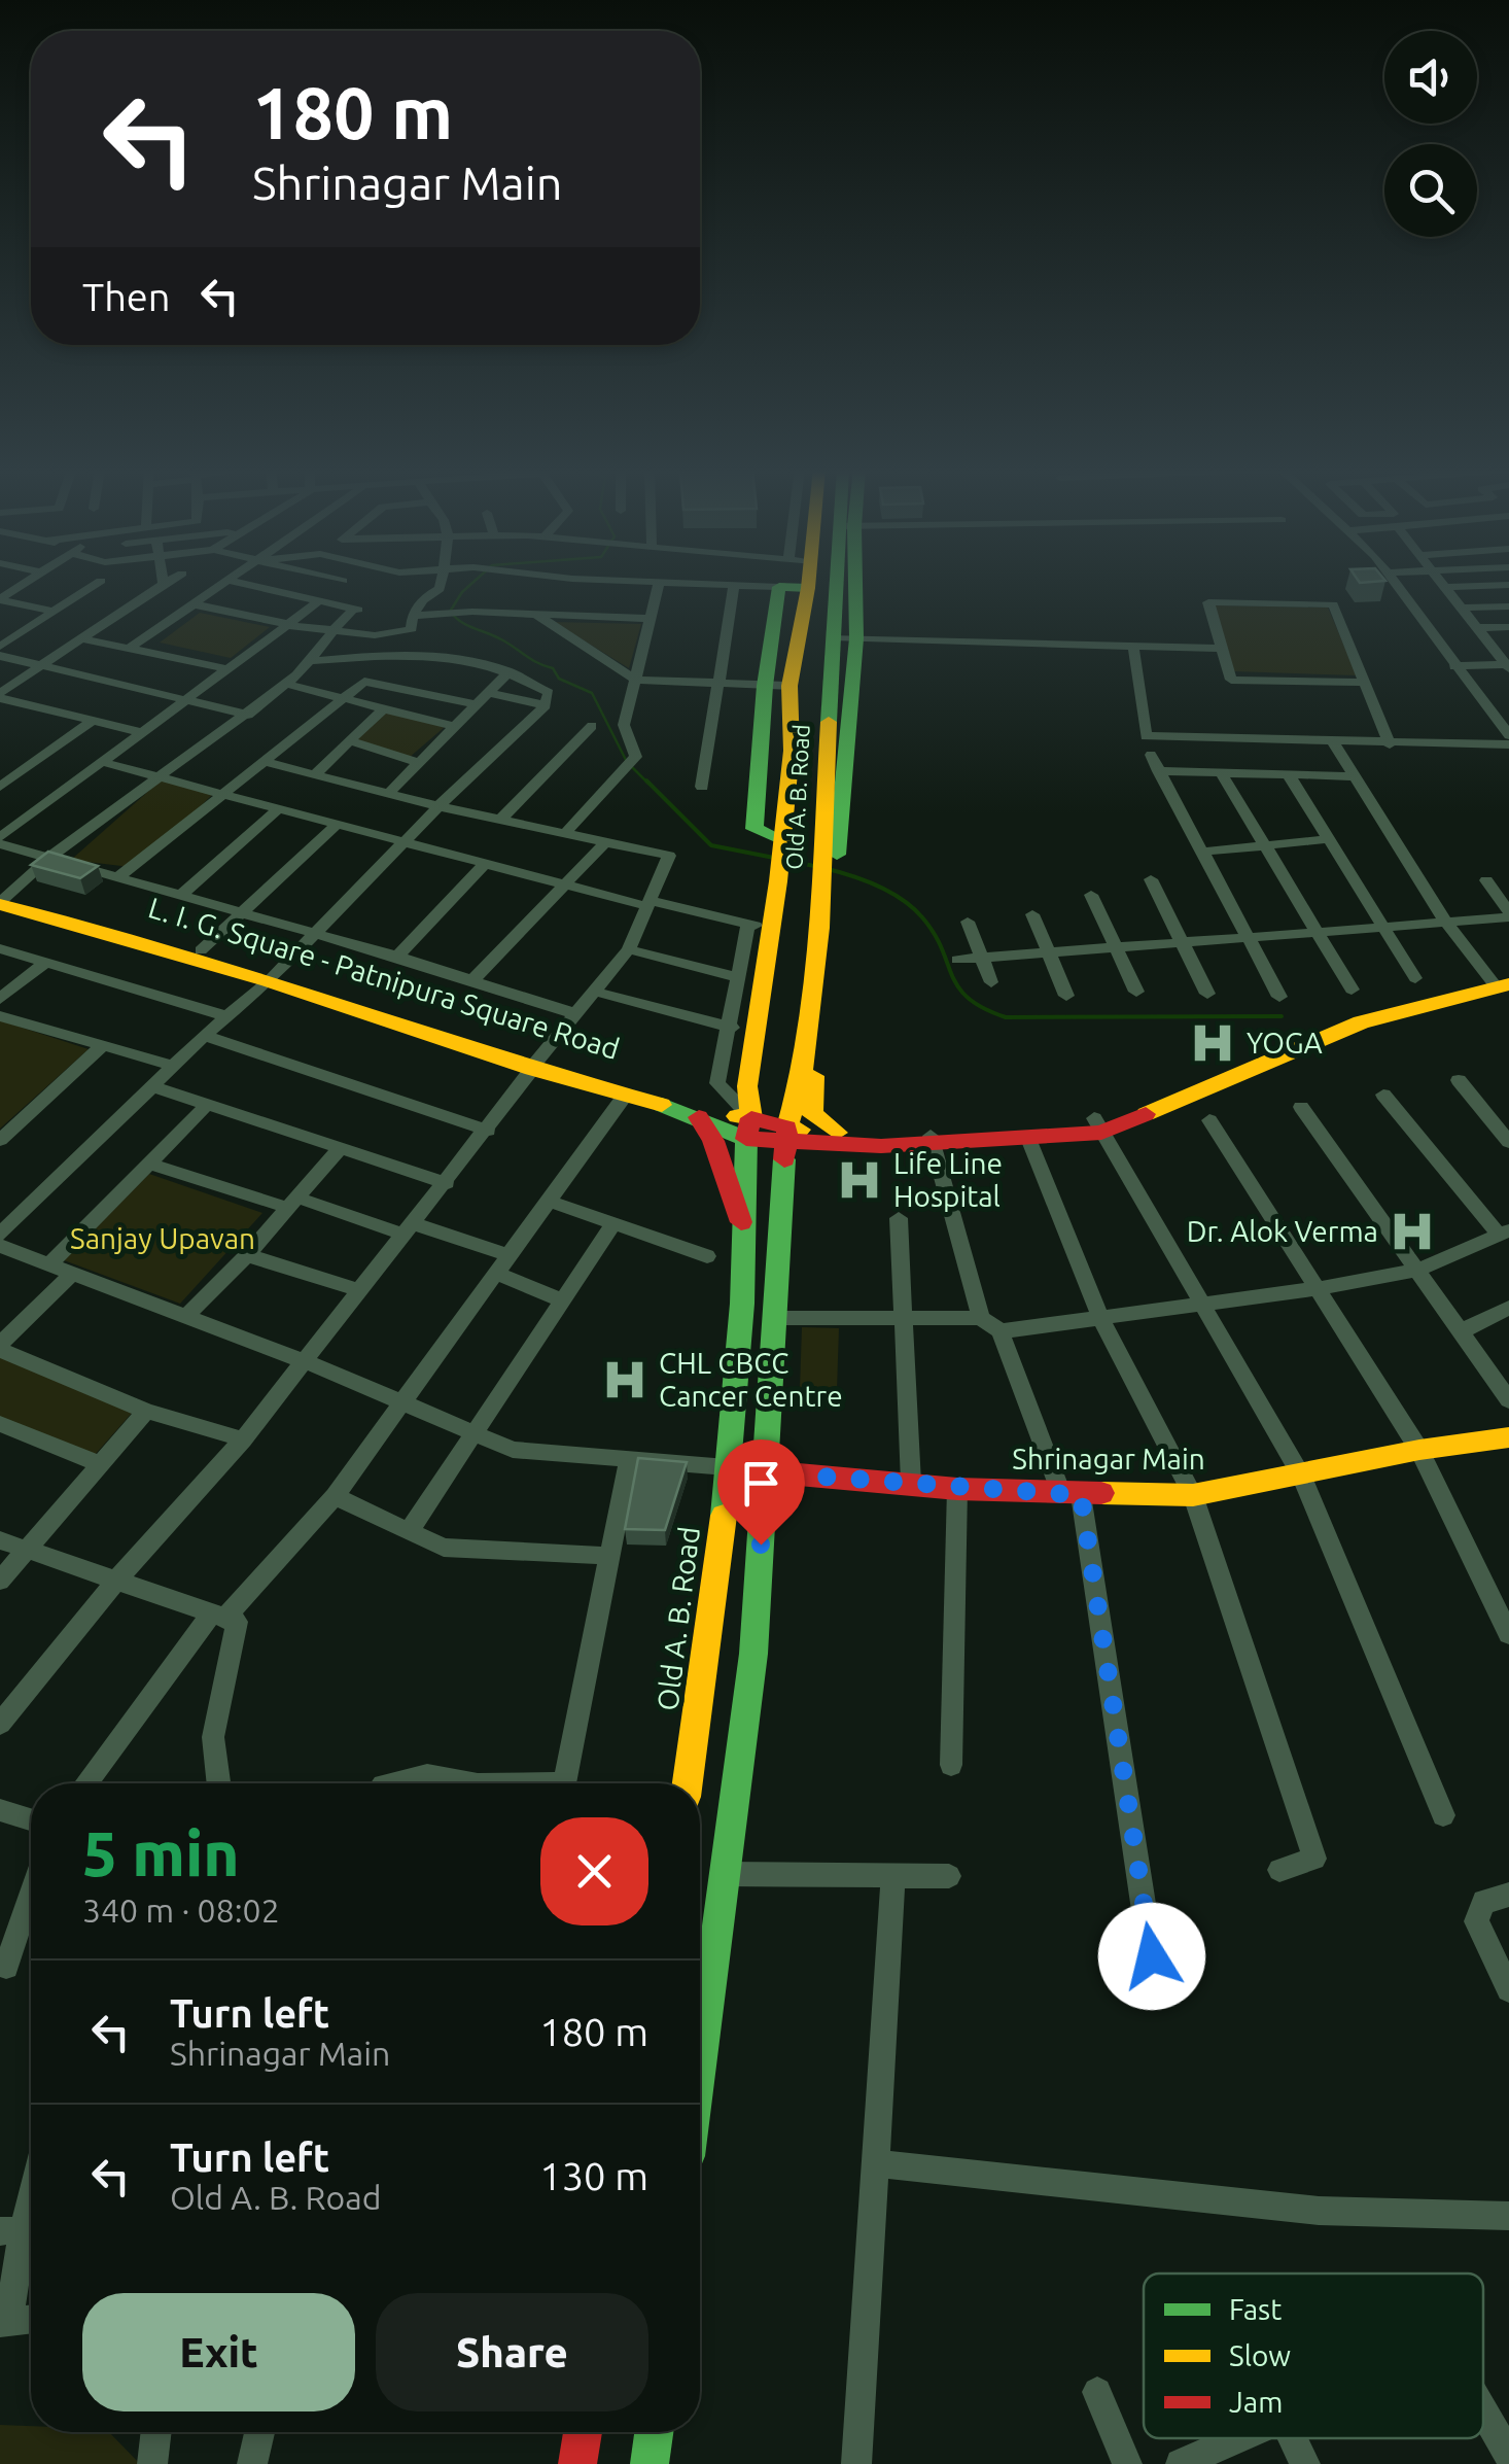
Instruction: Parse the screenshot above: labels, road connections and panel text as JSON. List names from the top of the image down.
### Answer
{
  "streets": {
    "main road": ["Old A. B. Road", "L. I. G. Square - Patnipura Square Road", "Shrinagar Main"]
  },
  "crossings": [
    ["Old A. B. Road", "L. I. G. Square - Patnipura Square Road"],
    ["Old A. B. Road", "Shrinagar Main"]
  ],
  "parks": ["Sanjay Upavan"],
  "places": {
    "hospital": [
      "YOGA",
      "Life Line Hospital",
      "Dr. Alok Verma",
      "CHL CBCC Cancer Centre"
    ]
  },
  "legend": ["Fast", "Slow", "Jam"],
  "page": {
    "turn": ["180 m", "Shrinagar Main"],
    "then": "Then",
    "heading": ["5 min", "340 m · 08:02"],
    "list": [
      {
        "name": "Turn left",
        "note": "Shrinagar Main",
        "value": "180 m"
      },
      {
        "name": "Turn left",
        "note": "Old A. B. Road",
        "value": "130 m"
      }
    ],
    "buttons": ["Exit", "Share"]
  }
}
